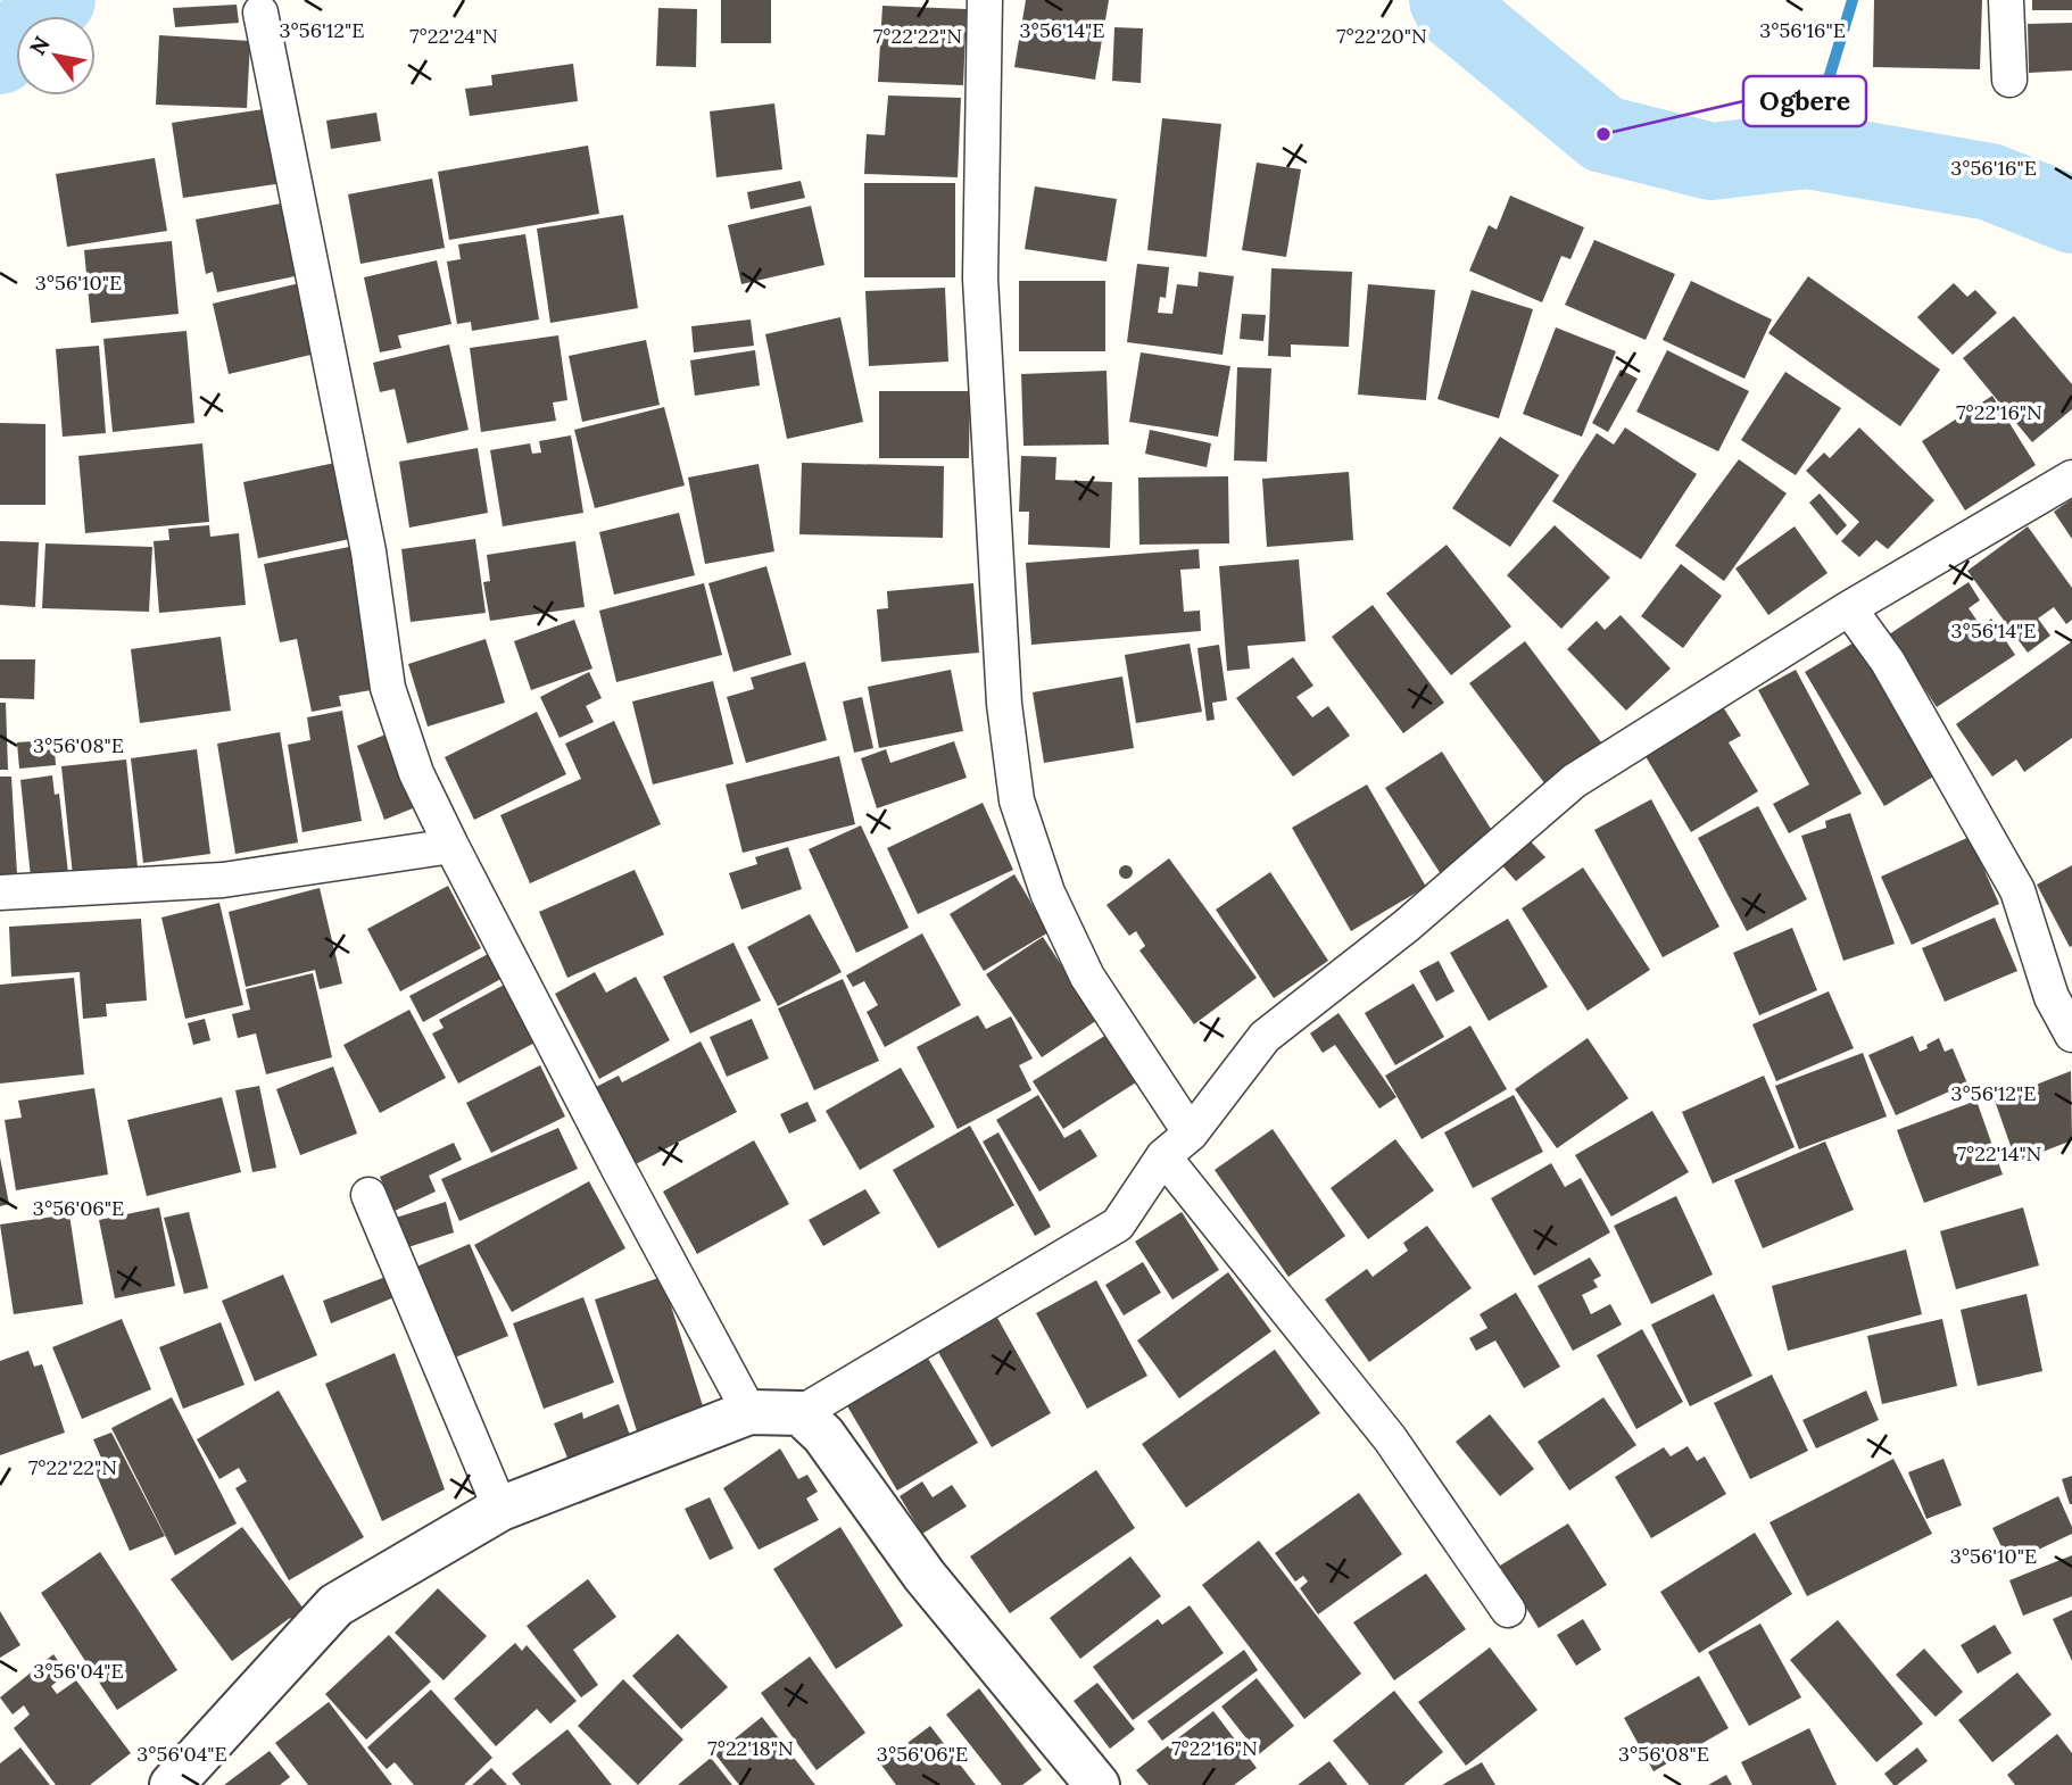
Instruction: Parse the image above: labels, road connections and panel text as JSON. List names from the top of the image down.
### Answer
{
  "places": ["Ogbere"],
  "north": "top left",
  "coordinates": [
    "3°56'16\"E",
    "3°56'12\"E",
    "3°56'14\"E",
    "7°22'24\"N",
    "7°22'22\"N",
    "7°22'20\"N",
    "3°56'10\"E",
    "7°22'16\"N",
    "3°56'08\"E",
    "7°22'14\"N",
    "3°56'06\"E",
    "3°56'04\"E",
    "7°22'18\"N"
  ]
}
